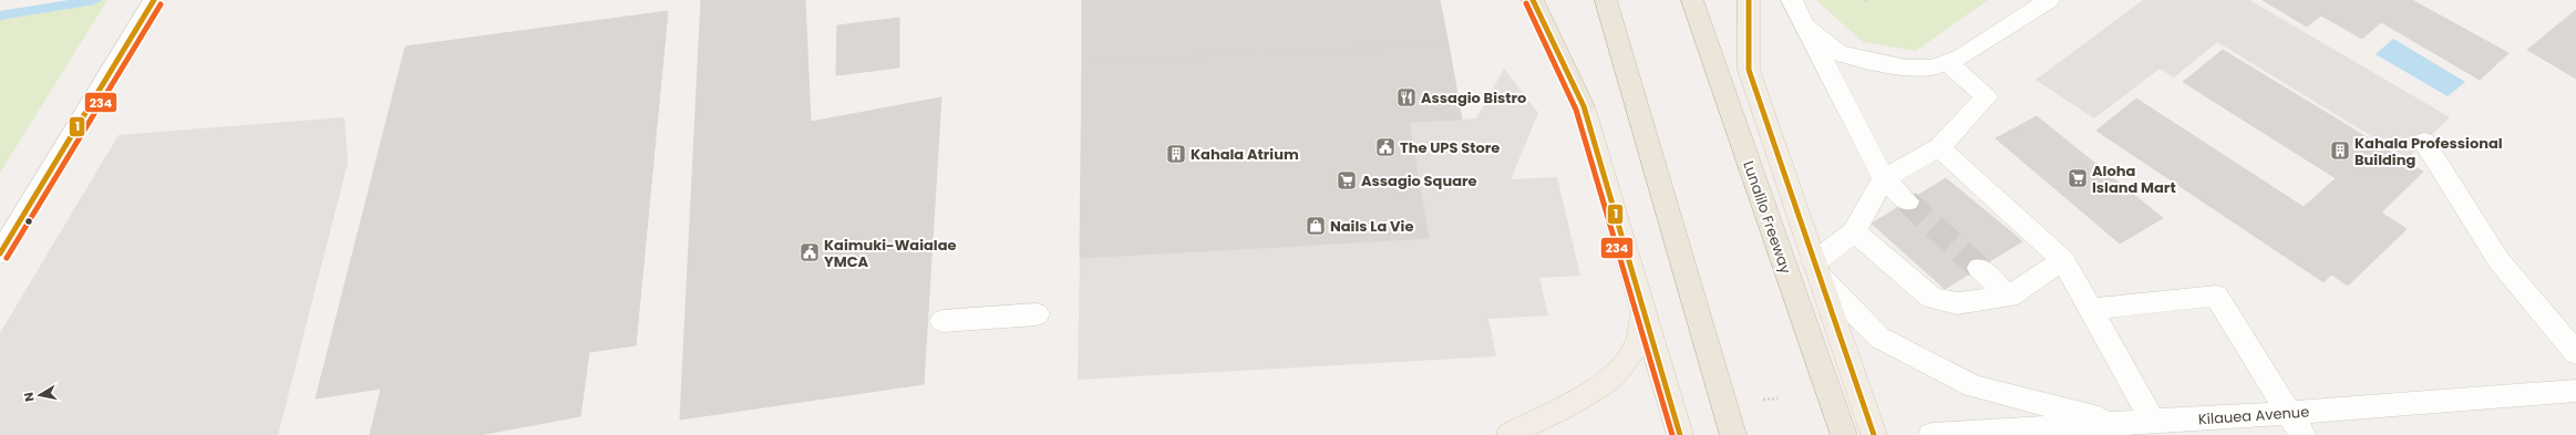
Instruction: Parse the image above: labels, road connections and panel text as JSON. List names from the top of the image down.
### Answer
{
  "streets": {
    "highway": ["Lunalilo Freeway"],
    "street": ["Kilauea Avenue"]
  },
  "places": {
    "restaurant": ["Assagio Bistro"],
    "public building": ["The UPS Store", "Kaimuki-Waialae YMCA"],
    "building": ["Kahala Professional Building", "Kahala Atrium"],
    "supermarket": ["Aloha Island Mart", "Assagio Square"],
    "shop": ["Nails La Vie"]
  },
  "lines": ["transit line 1", "transit line 234"],
  "north": "left"
}
